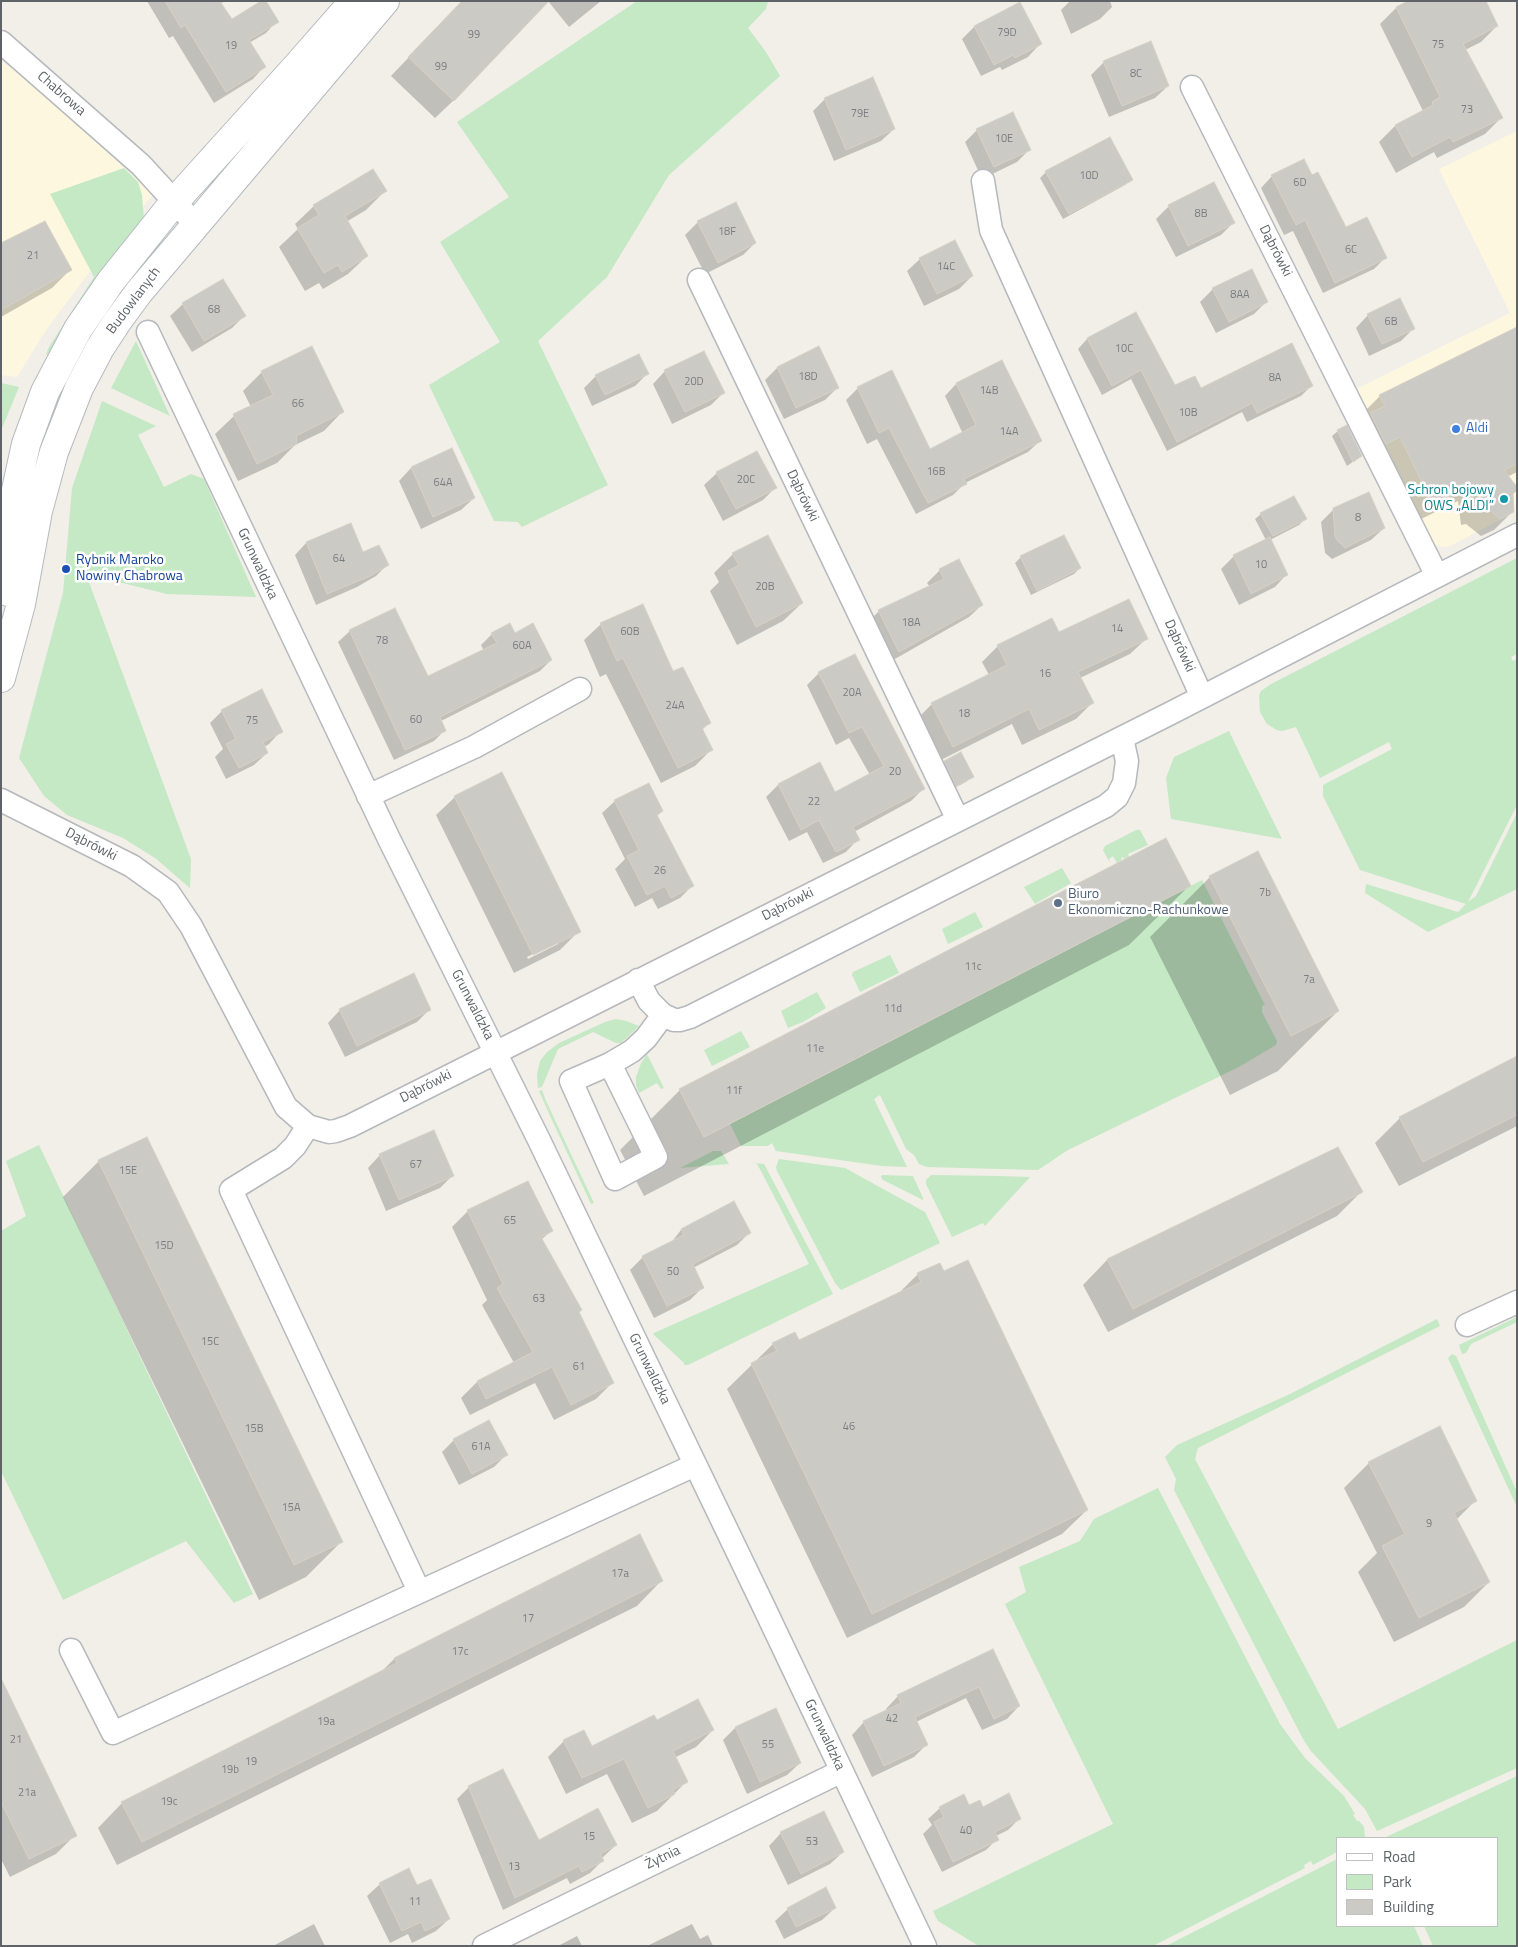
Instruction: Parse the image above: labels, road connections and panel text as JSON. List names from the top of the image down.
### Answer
{
  "streets": {
    "main road": ["Budowlanych"],
    "street": [
      "Chabrowa",
      "Dąbrówki",
      "Grunwaldzka",
      "Żytnia"
    ]
  },
  "crossings": [
    ["Chabrowa", "Budowlanych"],
    ["Dąbrówki", "Grunwaldzka"],
    ["Grunwaldzka", "Żytnia"]
  ],
  "places": [
    "Aldi",
    "Schron bojowy OWS „ALDI”",
    "Rybnik Maroko Nowiny Chabrowa",
    "Biuro Ekonomiczno-Rachunkowe"
  ],
  "house_numbers": [
    "79D",
    "99",
    "75",
    "19",
    "99",
    "8C",
    "73",
    "79E",
    "10E",
    "10D",
    "6D",
    "8B",
    "18F",
    "6C",
    "21",
    "14C",
    "8AA",
    "68",
    "6B",
    "10C",
    "18D",
    "8A",
    "20D",
    "14B",
    "66",
    "10B",
    "14A",
    "16B",
    "20C",
    "64A",
    "8",
    "64",
    "10",
    "20B",
    "18A",
    "14",
    "60B",
    "78",
    "60A",
    "16",
    "20A",
    "24A",
    "18",
    "60",
    "75",
    "20",
    "22",
    "26",
    "7b",
    "11c",
    "7a",
    "11d",
    "11e",
    "11f",
    "67",
    "15E",
    "65",
    "15D",
    "50",
    "63",
    "15C",
    "61",
    "46",
    "15B",
    "61A",
    "15A",
    "9",
    "17a",
    "17",
    "17c",
    "42",
    "19a",
    "21",
    "55",
    "19",
    "19b",
    "21a",
    "19c",
    "40",
    "15",
    "53",
    "13",
    "11"
  ],
  "legend": ["Road", "Park", "Building"]
}
